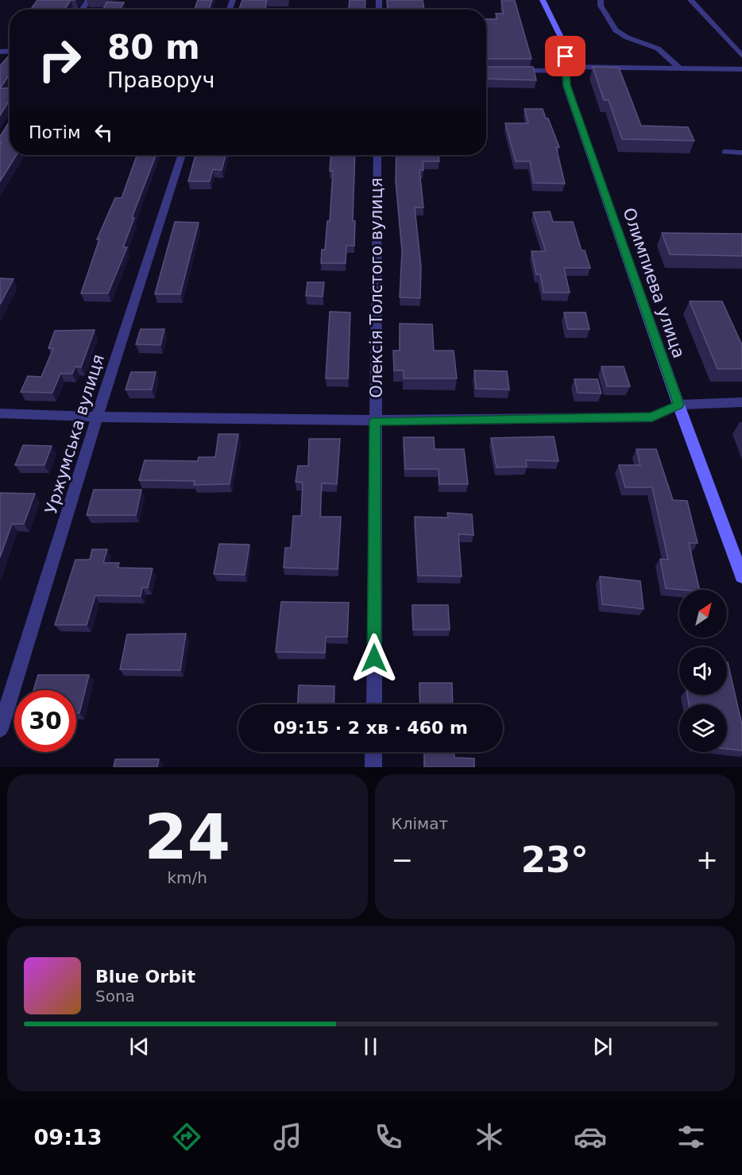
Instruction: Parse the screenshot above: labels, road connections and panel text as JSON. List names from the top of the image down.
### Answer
{
  "streets": {
    "main road": ["Олимпиева улица"],
    "street": ["Олексія Толстого вулиця", "Уржумська вулиця"]
  },
  "north": "top right",
  "page": {
    "turn": ["80 m", "Праворуч"],
    "then": "Потім",
    "limit": "30",
    "trip": "09:15 · 2 хв · 460 m",
    "tile": [
      ["24", "km/h"],
      "Клімат"
    ],
    "heat": ["−", "23°", "+"],
    "song": ["Blue Orbit", "Sona"],
    "tabs": "09:13"
  }
}
